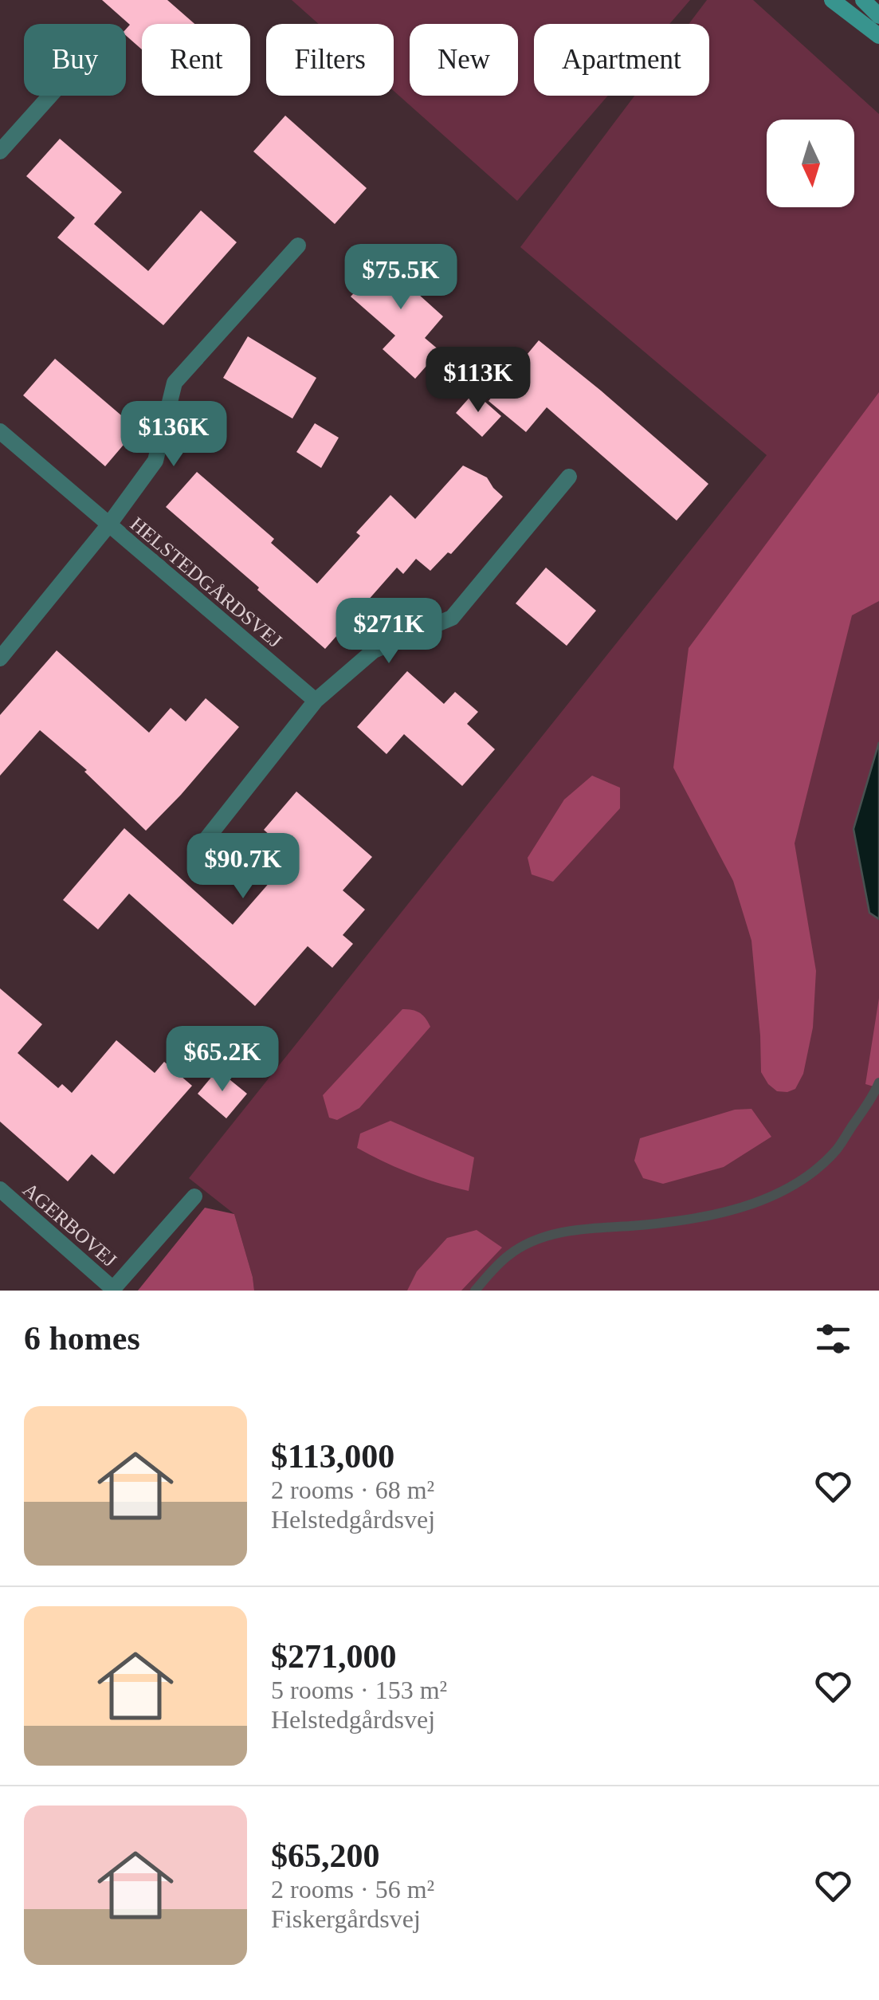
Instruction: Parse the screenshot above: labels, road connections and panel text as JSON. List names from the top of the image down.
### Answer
{
  "streets": {
    "street": ["HELSTEDGÅRDSVEJ", "AGERBOVEJ"]
  },
  "north": "bottom",
  "page": {
    "chip": [
      "Buy",
      "Rent",
      "Filters",
      "New",
      "Apartment"
    ],
    "price": [
      "$75.5K",
      "$113K",
      "$136K",
      "$271K",
      "$90.7K",
      "$65.2K"
    ],
    "heading": "6 homes",
    "list": [
      {
        "name": "$113,000",
        "note": "2 rooms · 68 m² · Helstedgårdsvej"
      },
      {
        "name": "$271,000",
        "note": "5 rooms · 153 m² · Helstedgårdsvej"
      },
      {
        "name": "$65,200",
        "note": "2 rooms · 56 m² · Fiskergårdsvej"
      }
    ]
  }
}
